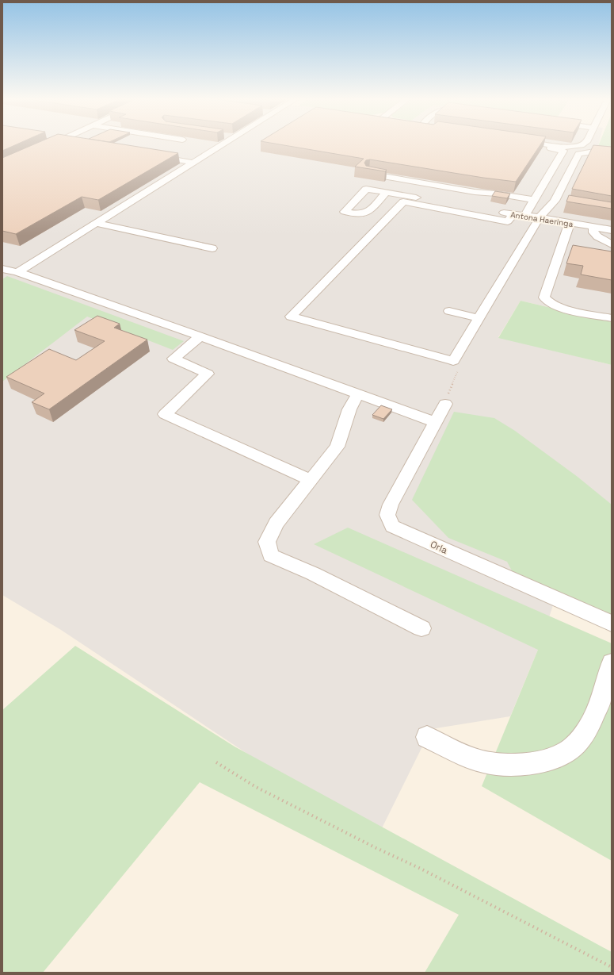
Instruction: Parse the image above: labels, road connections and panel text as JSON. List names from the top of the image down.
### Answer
{
  "streets": {
    "street": ["Antona Haeringa", "Orla"]
  }
}
